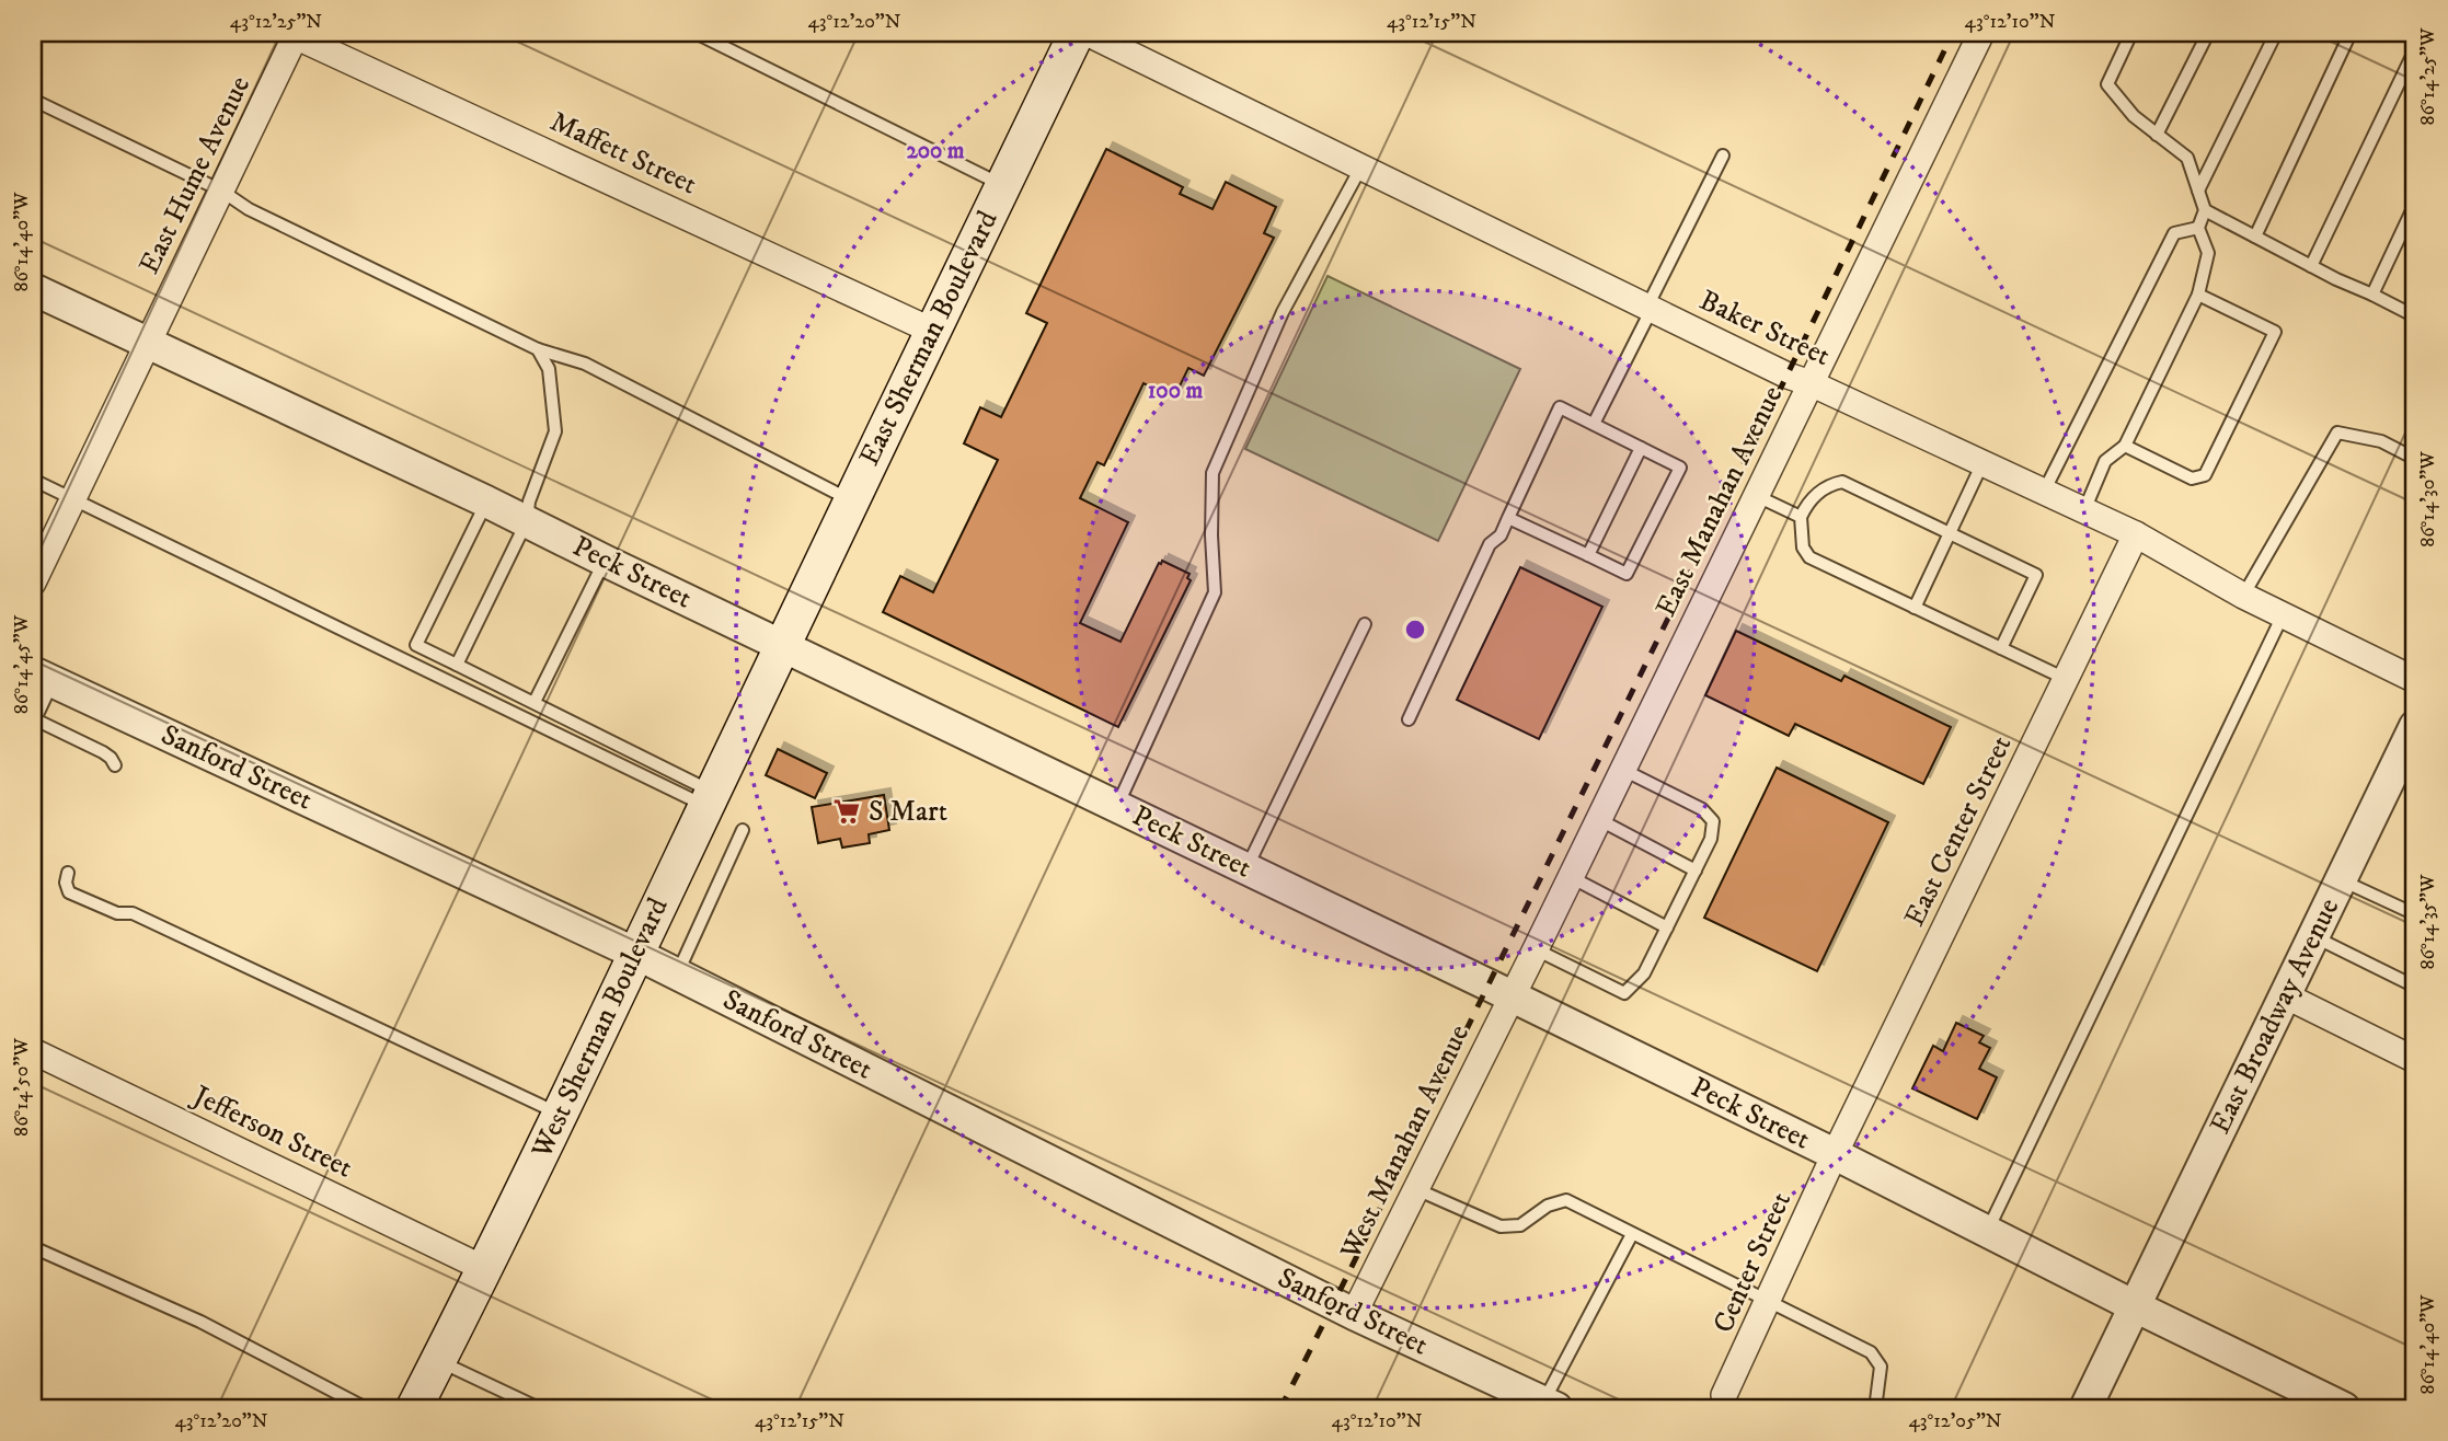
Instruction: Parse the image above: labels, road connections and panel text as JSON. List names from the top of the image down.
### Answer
{
  "streets": {
    "main road": ["East Sherman Boulevard", "West Sherman Boulevard"],
    "street": [
      "Maffett Street",
      "East Hume Avenue",
      "Baker Street",
      "East Manahan Avenue",
      "Peck Street",
      "Sanford Street",
      "East Center Street",
      "East Broadway Avenue",
      "Jefferson Street",
      "West Manahan Avenue",
      "Center Street"
    ]
  },
  "crossings": [
    ["Maffett Street", "East Hume Avenue"],
    ["Maffett Street", "East Sherman Boulevard"],
    ["East Hume Avenue", "Peck Street"],
    ["Baker Street", "East Manahan Avenue"],
    ["Baker Street", "East Center Street"],
    ["East Sherman Boulevard", "Peck Street"],
    ["East Sherman Boulevard", "West Sherman Boulevard"],
    ["East Manahan Avenue", "Peck Street"],
    ["East Manahan Avenue", "West Manahan Avenue"],
    ["Peck Street", "East Center Street"],
    ["Peck Street", "East Broadway Avenue"],
    ["Peck Street", "West Sherman Boulevard"],
    ["Peck Street", "West Manahan Avenue"],
    ["Peck Street", "Center Street"],
    ["Sanford Street", "West Sherman Boulevard"],
    ["Sanford Street", "West Manahan Avenue"],
    ["East Center Street", "Center Street"],
    ["West Sherman Boulevard", "Jefferson Street"]
  ],
  "places": {
    "supermarket": ["S Mart"]
  },
  "coordinates": [
    "43°12'25\"N",
    "43°12'20\"N",
    "43°12'15\"N",
    "43°12'10\"N",
    "86°14'25\"W",
    "86°14'40\"W",
    "86°14'30\"W",
    "86°14'45\"W",
    "86°14'35\"W",
    "86°14'50\"W",
    "43°12'05\"N"
  ],
  "rings": ["200 m", "100 m"]
}
